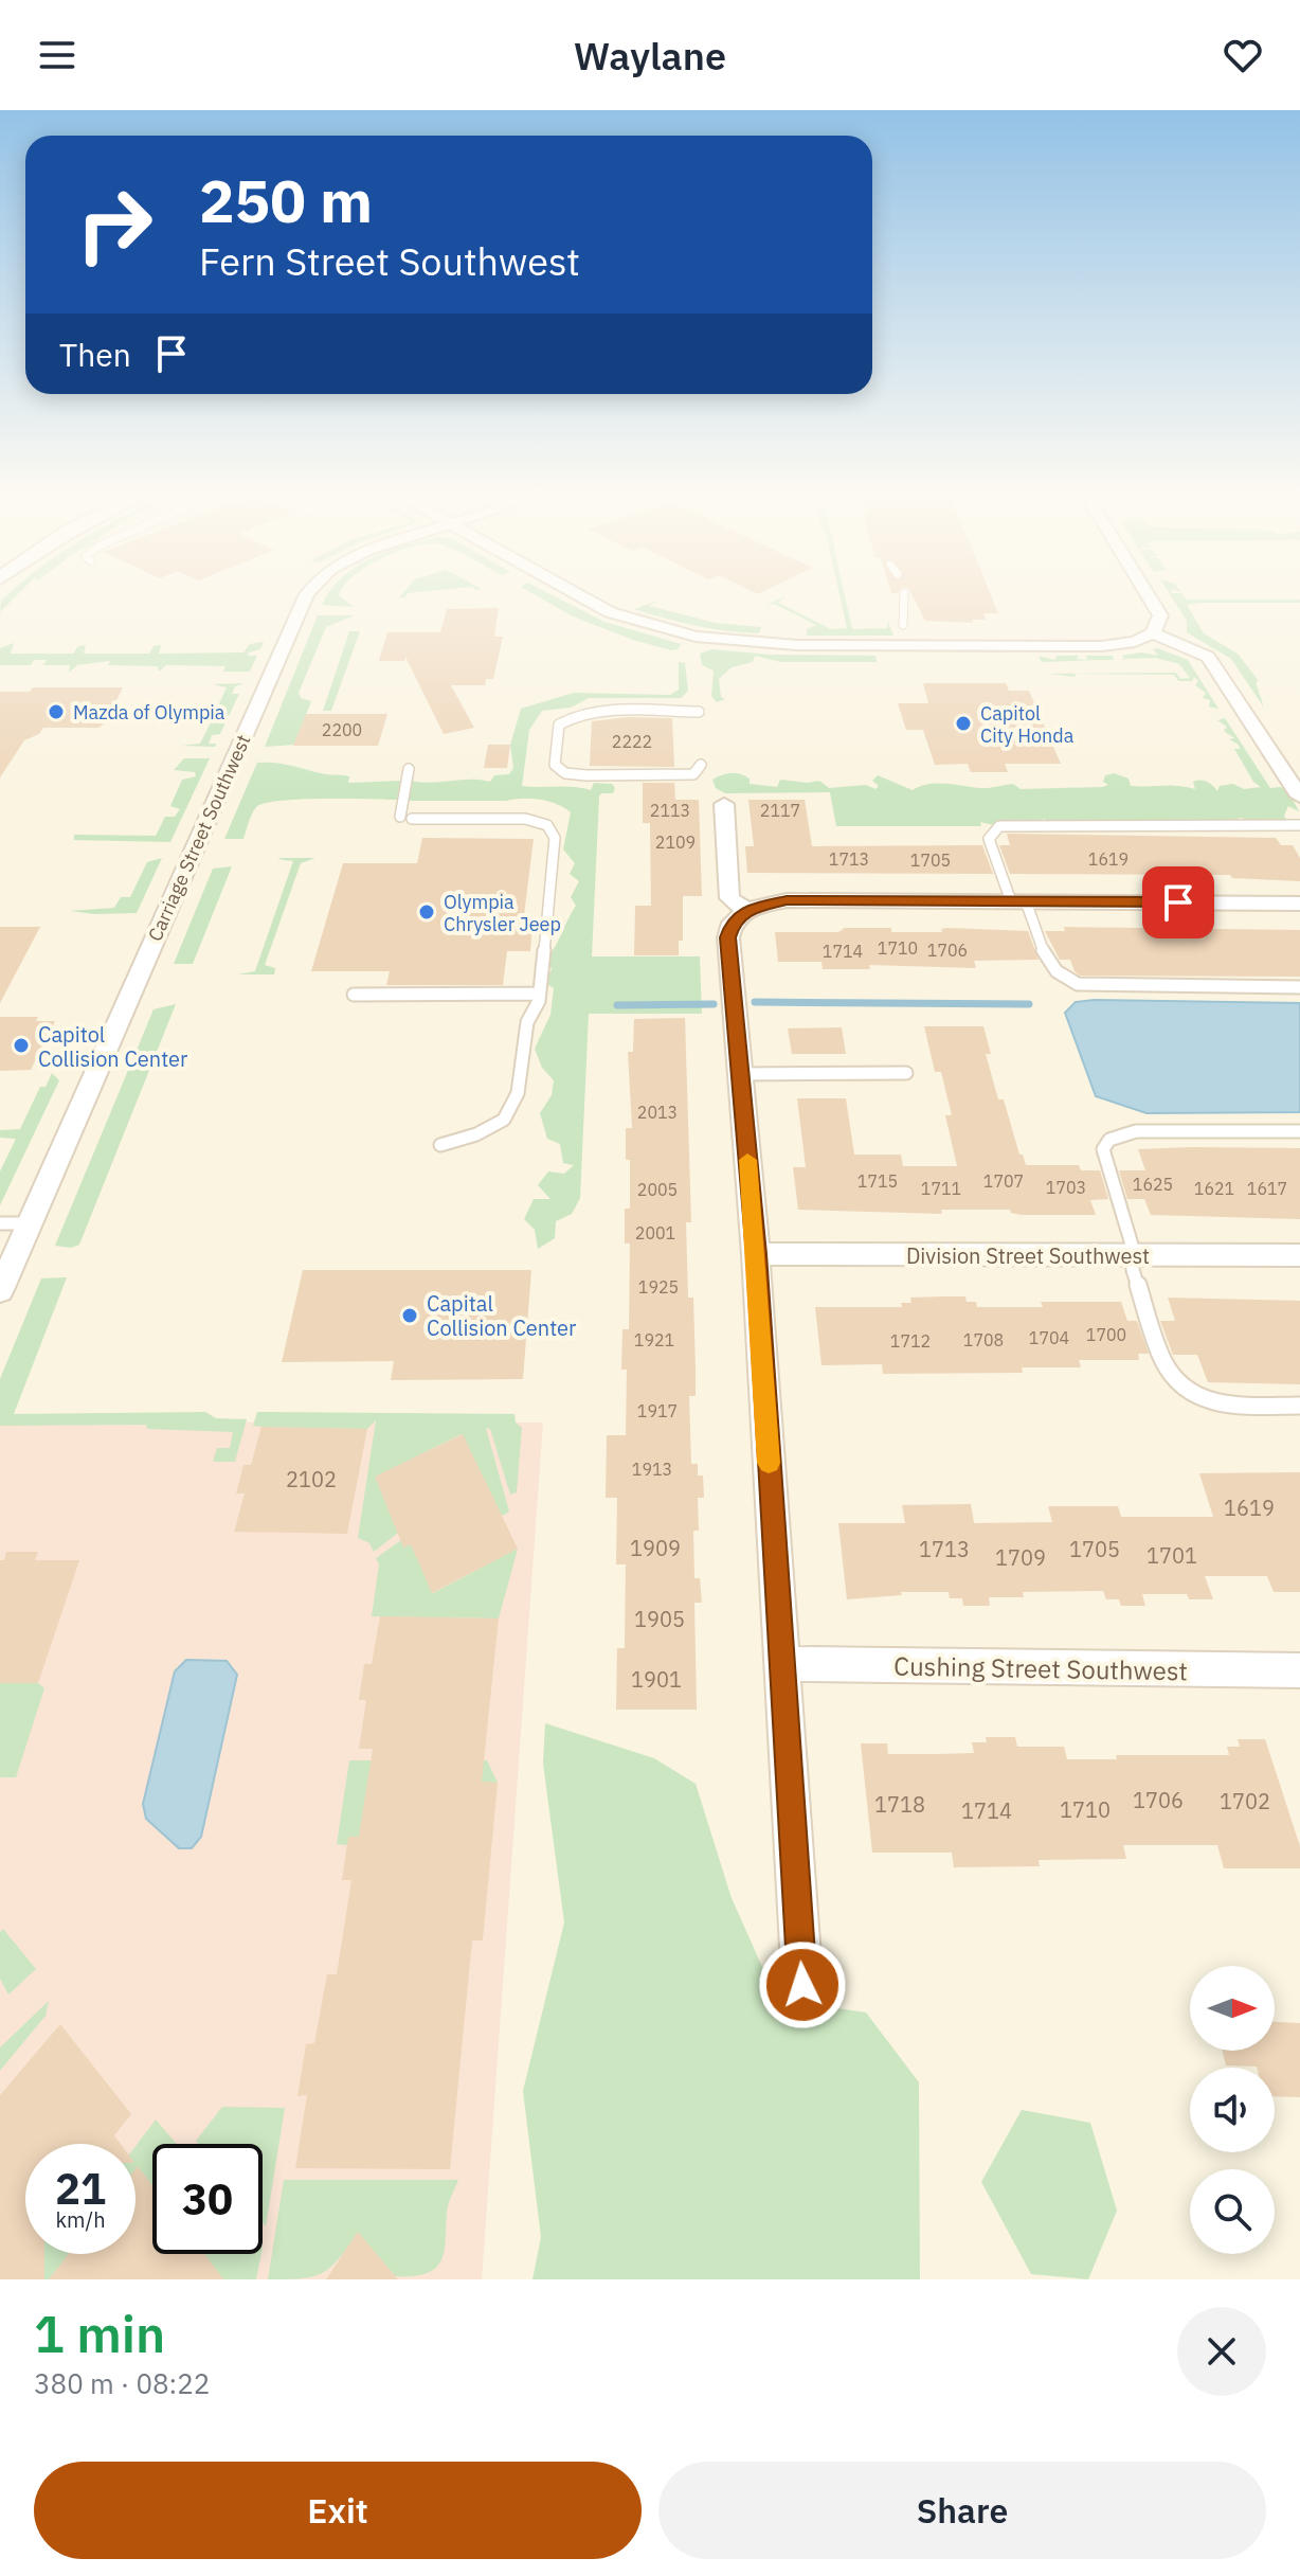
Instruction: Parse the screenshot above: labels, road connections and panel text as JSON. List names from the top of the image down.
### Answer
{
  "streets": {
    "street": ["Carriage Street Southwest", "Division Street Southwest", "Cushing Street Southwest"]
  },
  "places": [
    "Mazda of Olympia",
    "Capitol City Honda",
    "Olympia Chrysler Jeep",
    "Capitol Collision Center",
    "Capital Collision Center"
  ],
  "house_numbers": [
    "2200",
    "2222",
    "2113",
    "2117",
    "2109",
    "1713",
    "1619",
    "1705",
    "1710",
    "1706",
    "1714",
    "2013",
    "1715",
    "1707",
    "1625",
    "1703",
    "1711",
    "1621",
    "1617",
    "2005",
    "2001",
    "1925",
    "1700",
    "1704",
    "1921",
    "1708",
    "1712",
    "1917",
    "1913",
    "2102",
    "1619",
    "1909",
    "1713",
    "1705",
    "1701",
    "1709",
    "1905",
    "1901",
    "1706",
    "1702",
    "1718",
    "1710",
    "1714"
  ],
  "north": "right",
  "page": {
    "header": "Waylane",
    "turn": ["250 m", "Fern Street Southwest"],
    "then": "Then",
    "speed": "21 km/h",
    "limit": "30",
    "heading": ["1 min", "380 m · 08:22"],
    "buttons": ["Exit", "Share"]
  }
}
